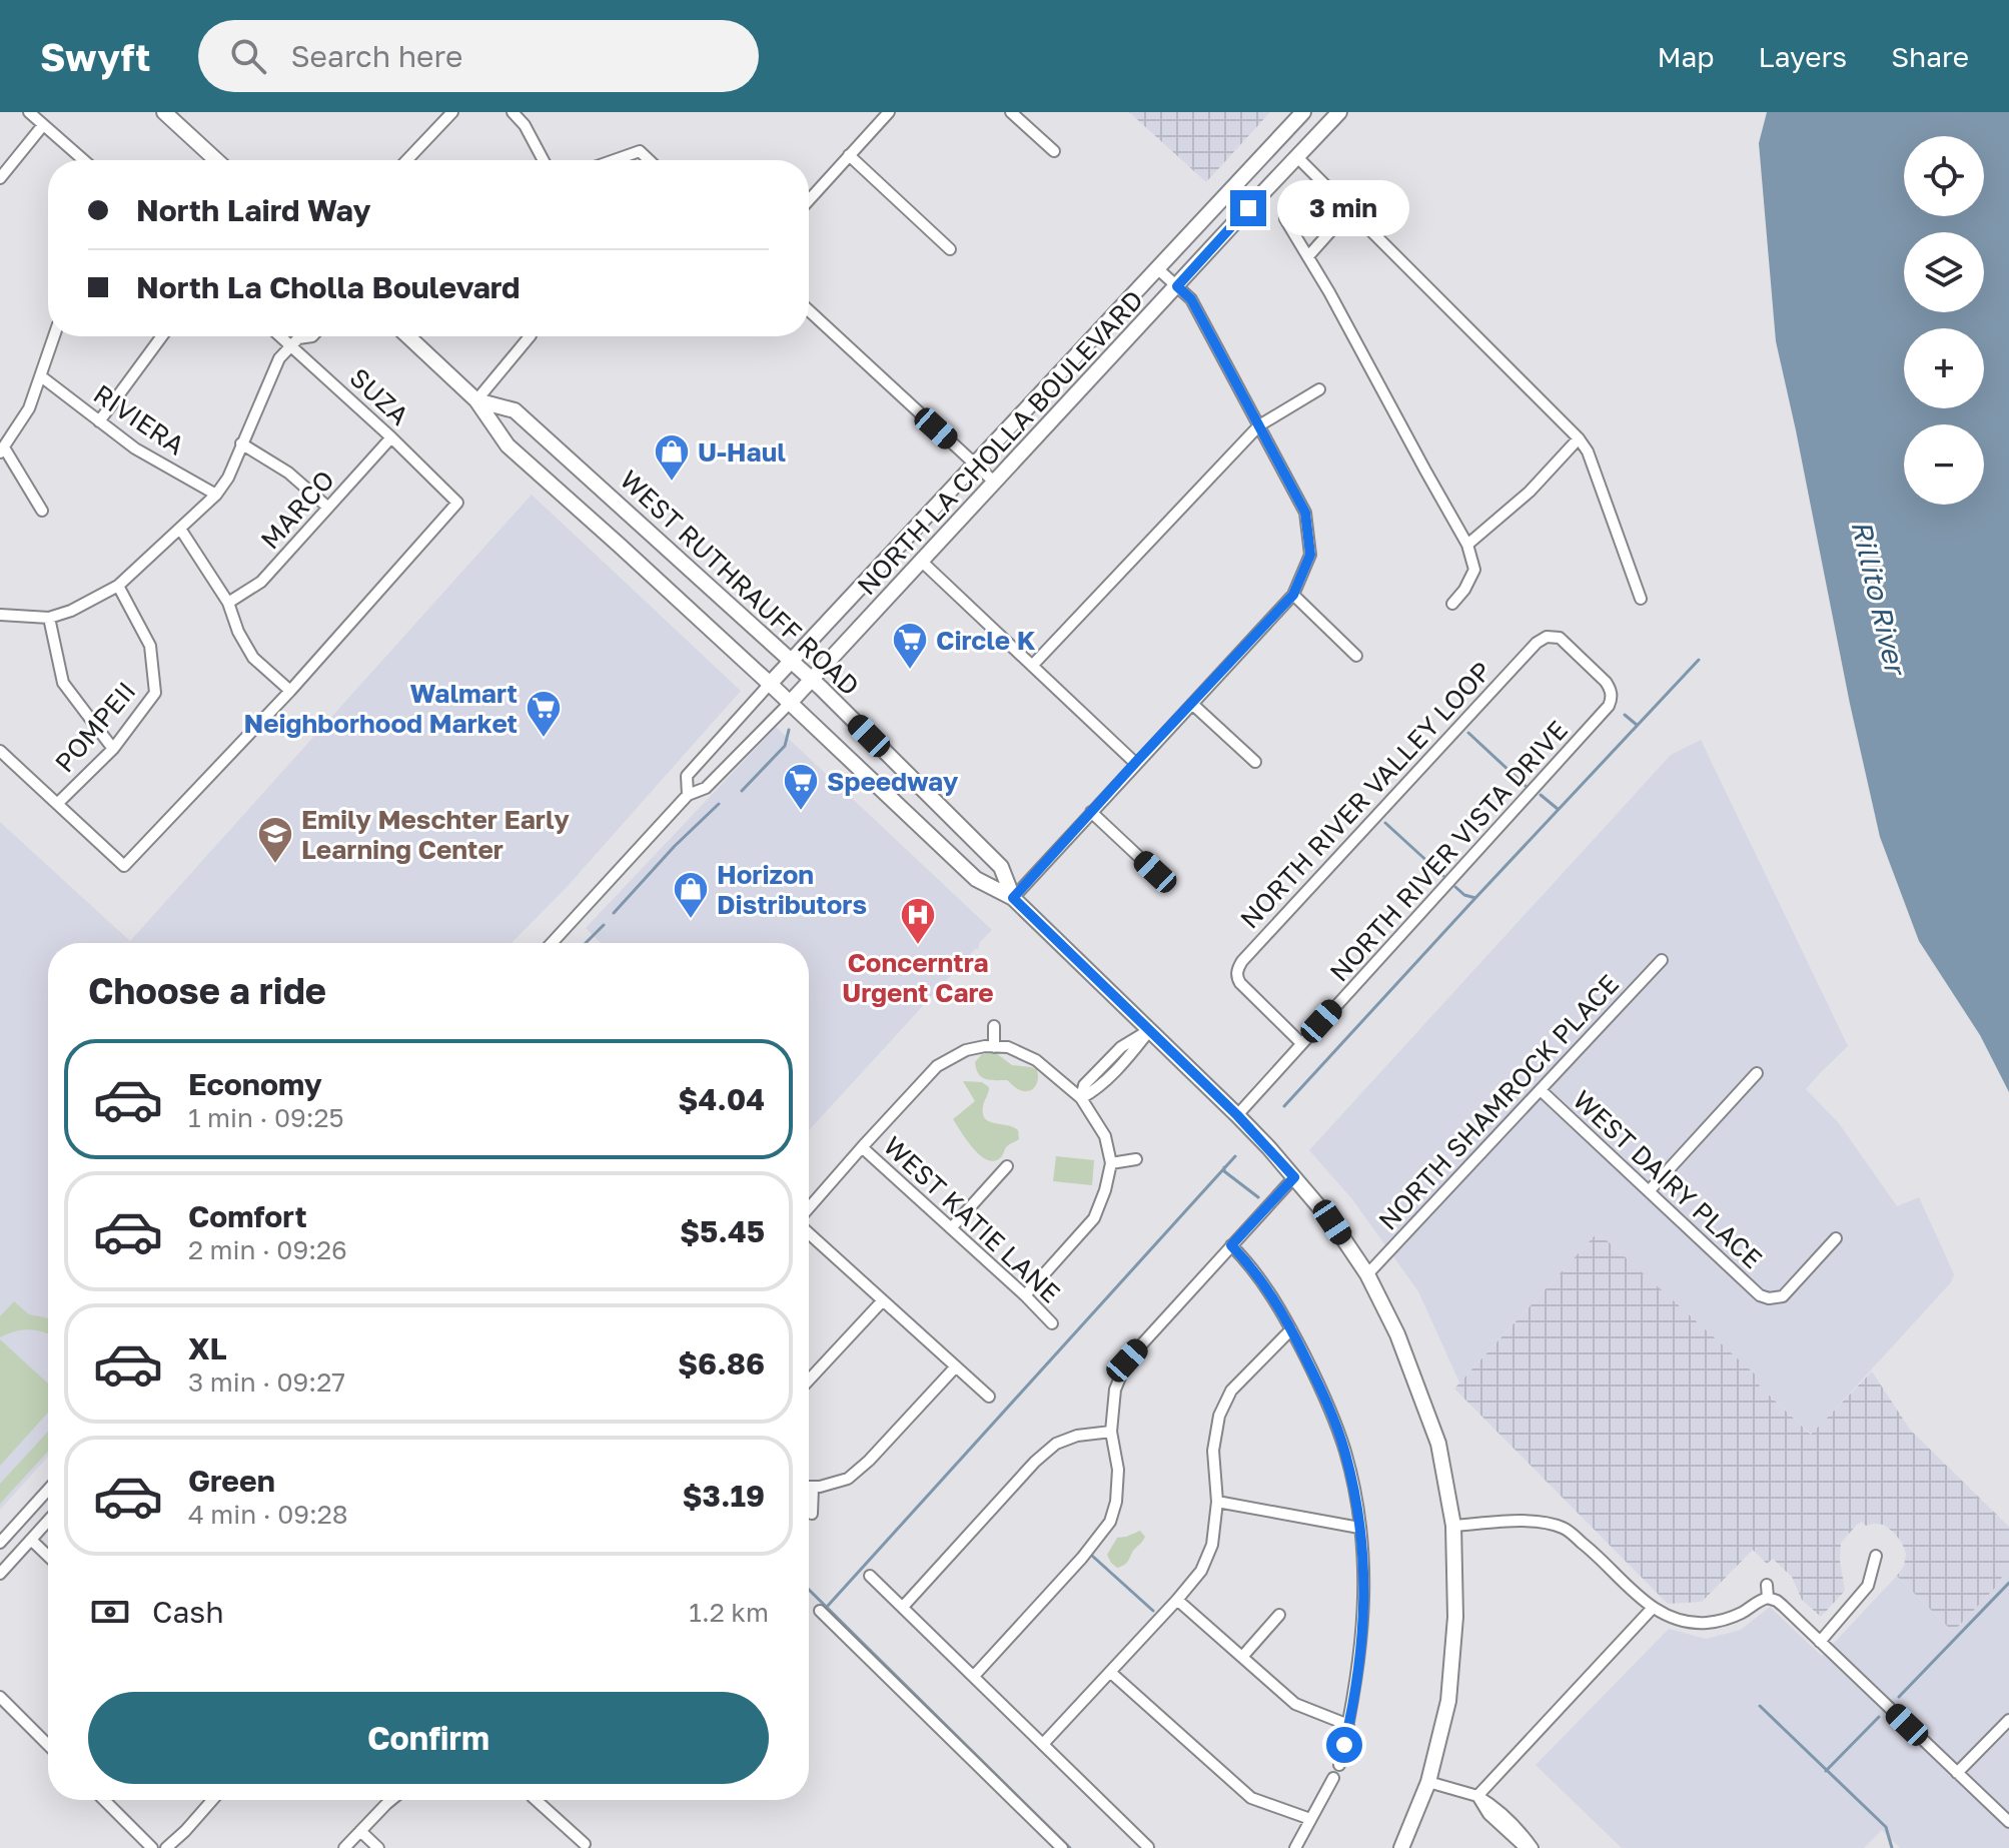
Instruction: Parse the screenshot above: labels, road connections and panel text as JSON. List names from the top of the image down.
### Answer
{
  "streets": {
    "main road": ["NORTH LA CHOLLA BOULEVARD", "WEST RUTHRAUFF ROAD"],
    "street": [
      "SUZA",
      "RIVIERA",
      "MARCO",
      "POMPEII",
      "NORTH RIVER VALLEY LOOP",
      "NORTH RIVER VISTA DRIVE",
      "NORTH SHAMROCK PLACE",
      "WEST DAIRY PLACE",
      "WEST KATIE LANE"
    ]
  },
  "crossings": [
    ["SUZA", "MARCO"],
    ["NORTH LA CHOLLA BOULEVARD", "WEST RUTHRAUFF ROAD"],
    ["WEST RUTHRAUFF ROAD", "NORTH RIVER VISTA DRIVE"],
    ["WEST RUTHRAUFF ROAD", "NORTH SHAMROCK PLACE"],
    ["NORTH RIVER VALLEY LOOP", "NORTH RIVER VISTA DRIVE"],
    ["NORTH SHAMROCK PLACE", "WEST DAIRY PLACE"]
  ],
  "water": ["Rillito River"],
  "places": {
    "shop": ["U-Haul", "Horizon Distributors"],
    "supermarket": ["Circle K", "Walmart Neighborhood Market", "Speedway"],
    "school or university": ["Emily Meschter Early Learning Center"],
    "hospital": ["Concerntra Urgent Care"]
  },
  "page": {
    "header": "Swyft",
    "search": "Search here",
    "nav": ["Map", "Layers", "Share"],
    "map_buttons": ["+", "−"],
    "banner": ["North Laird Way", "North La Cholla Boulevard"],
    "bubble": "3 min",
    "heading": "Choose a ride",
    "list": [
      {
        "name": "Economy",
        "note": "1 min · 09:25",
        "value": "$4.04"
      },
      {
        "name": "Comfort",
        "note": "2 min · 09:26",
        "value": "$5.45"
      },
      {
        "name": "XL",
        "note": "3 min · 09:27",
        "value": "$6.86"
      },
      {
        "name": "Green",
        "note": "4 min · 09:28",
        "value": "$3.19"
      }
    ],
    "pay": ["Cash", "1.2 km"],
    "buttons": "Confirm"
  }
}
